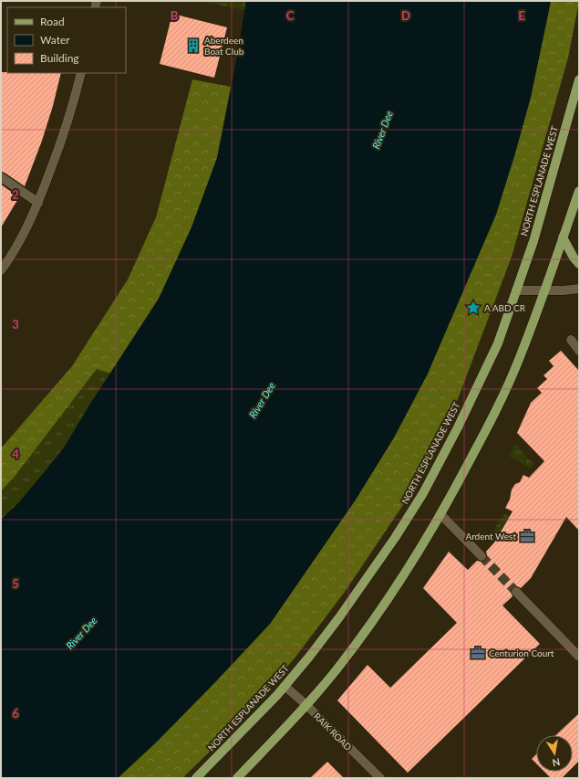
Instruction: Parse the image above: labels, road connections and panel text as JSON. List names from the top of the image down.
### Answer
{
  "streets": {
    "main road": ["NORTH ESPLANADE WEST"],
    "street": ["RAIK ROAD"]
  },
  "crossings": [
    ["NORTH ESPLANADE WEST", "RAIK ROAD"]
  ],
  "water": ["River Dee"],
  "places": {
    "building": ["Aberdeen Boat Club"],
    "place": ["A ABD CR"],
    "office": ["Ardent West", "Centurion Court"]
  },
  "legend": ["Road", "Water", "Building"],
  "north": "bottom",
  "grid": {
    "columns": [
      "B",
      "C",
      "D",
      "E"
    ],
    "rows": [
      "2",
      "3",
      "4",
      "5",
      "6"
    ]
  }
}
